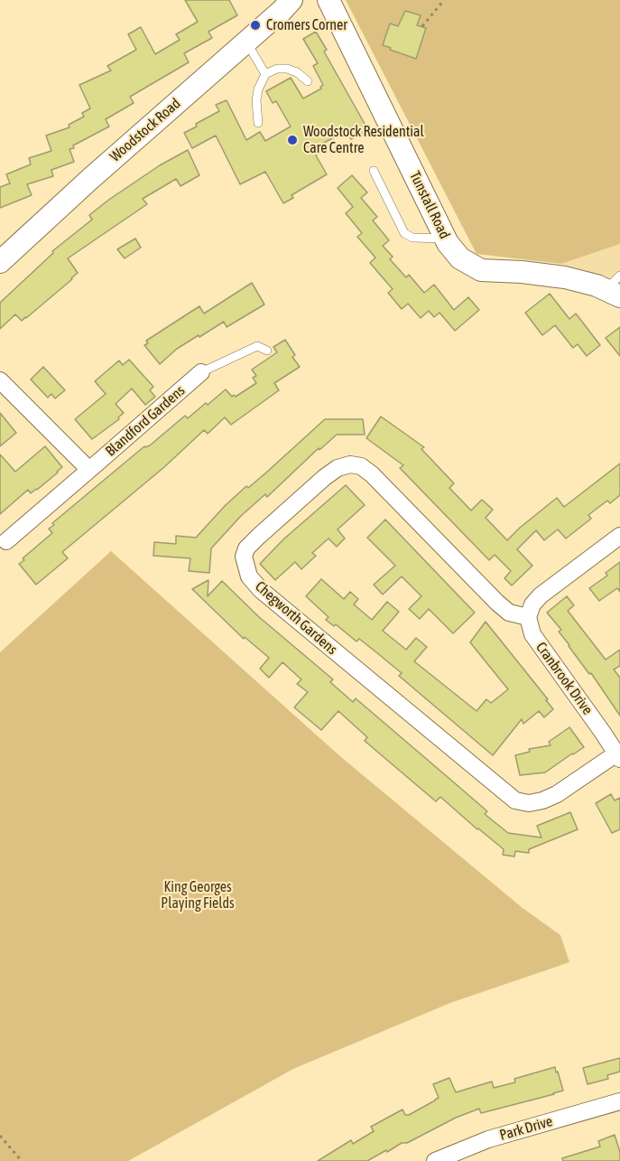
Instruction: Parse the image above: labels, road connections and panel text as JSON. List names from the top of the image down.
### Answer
{
  "streets": {
    "street": [
      "Woodstock Road",
      "Tunstall Road",
      "Blandford Gardens",
      "Chegworth Gardens",
      "Cranbrook Drive",
      "Park Drive"
    ]
  },
  "crossings": [
    ["Chegworth Gardens", "Cranbrook Drive"]
  ],
  "parks": ["King Georges Playing Fields"],
  "places": ["Cromers Corner", "Woodstock Residential Care Centre"]
}
